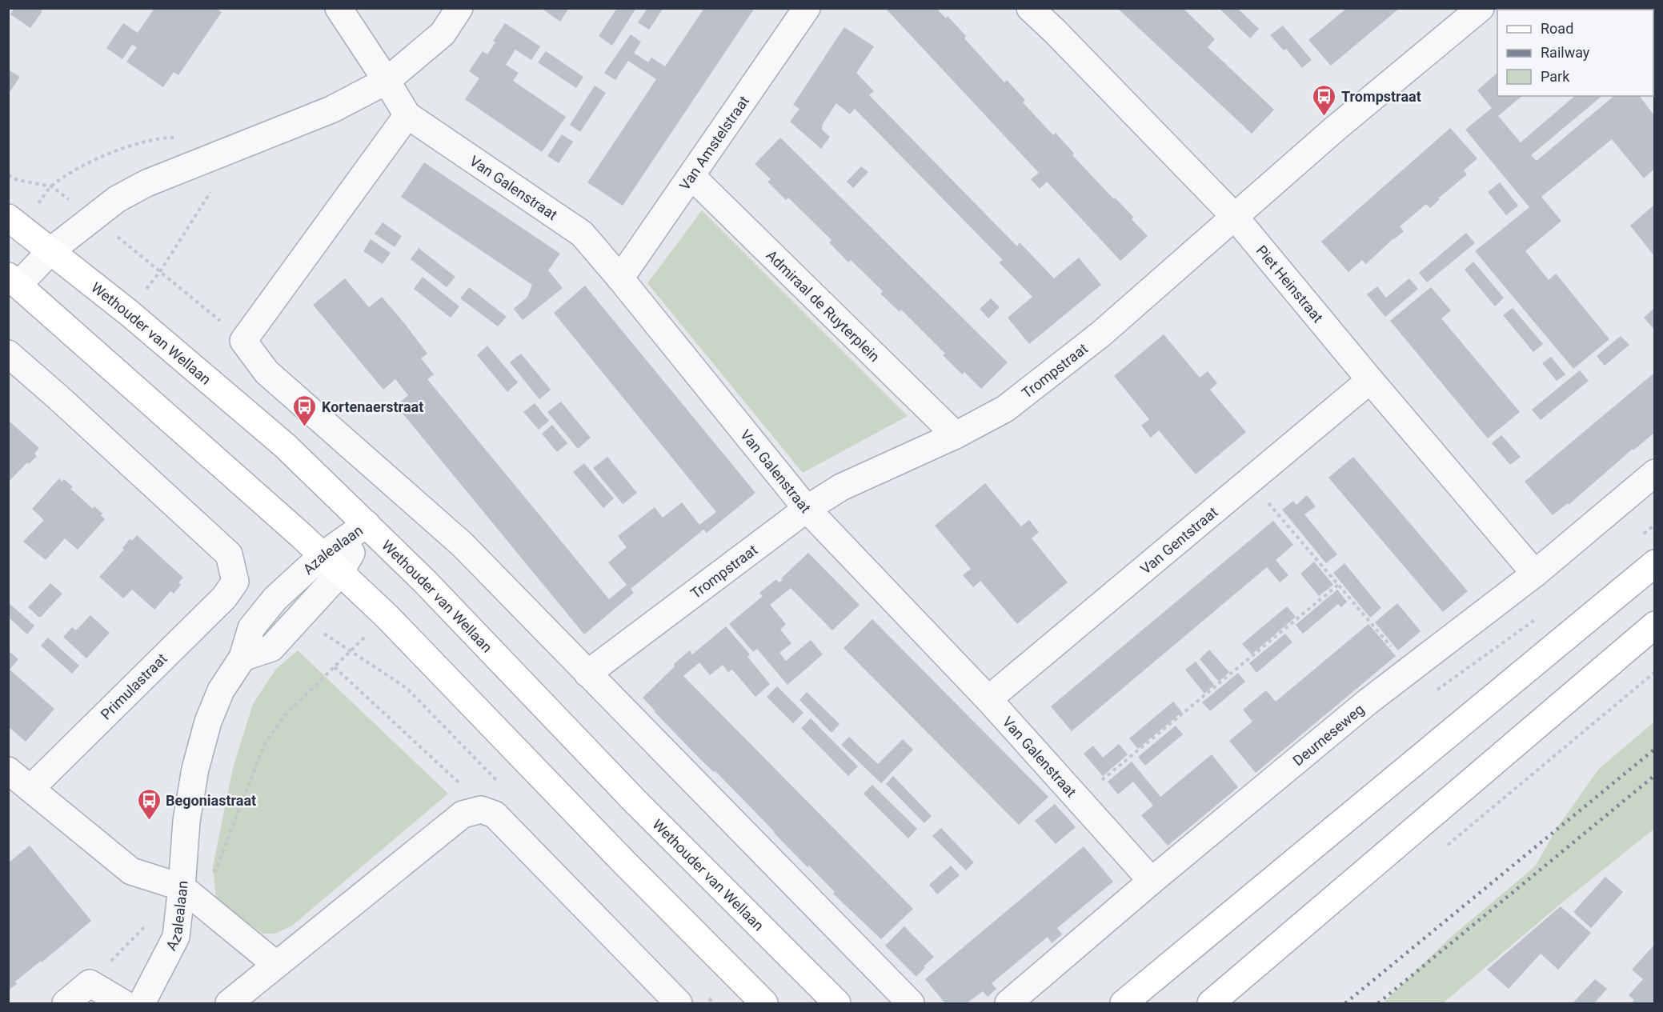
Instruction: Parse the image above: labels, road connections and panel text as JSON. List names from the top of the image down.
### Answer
{
  "streets": {
    "main road": ["Wethouder van Wellaan"],
    "street": [
      "Van Amstelstraat",
      "Van Galenstraat",
      "Piet Heinstraat",
      "Admiraal de Ruyterplein",
      "Trompstraat",
      "Van Gentstraat",
      "Azalealaan",
      "Primulastraat",
      "Deurneseweg"
    ]
  },
  "crossings": [
    ["Van Amstelstraat", "Van Galenstraat"],
    ["Van Amstelstraat", "Admiraal de Ruyterplein"],
    ["Van Galenstraat", "Trompstraat"],
    ["Van Galenstraat", "Van Gentstraat"],
    ["Van Galenstraat", "Deurneseweg"],
    ["Piet Heinstraat", "Trompstraat"],
    ["Piet Heinstraat", "Van Gentstraat"],
    ["Piet Heinstraat", "Deurneseweg"],
    ["Admiraal de Ruyterplein", "Trompstraat"],
    ["Wethouder van Wellaan", "Azalealaan"]
  ],
  "places": {
    "bus stop": ["Trompstraat", "Kortenaerstraat", "Begoniastraat"]
  },
  "legend": ["Road", "Railway", "Park"]
}
